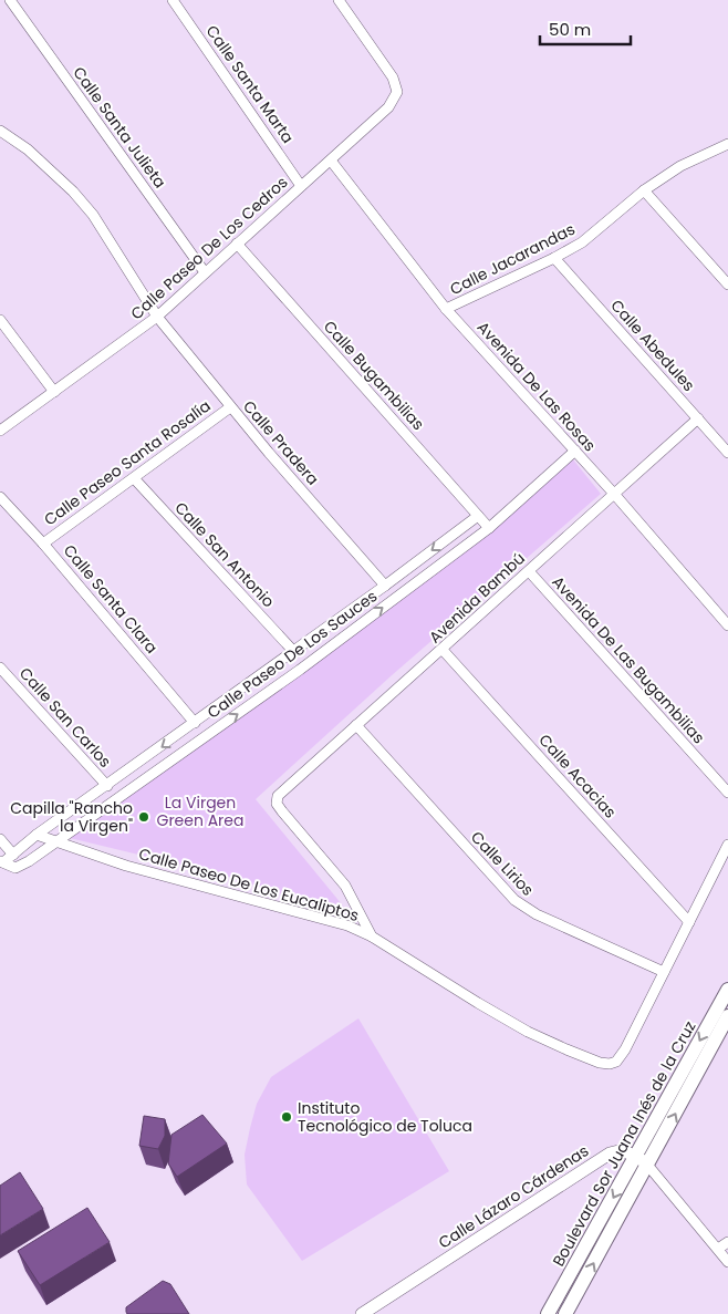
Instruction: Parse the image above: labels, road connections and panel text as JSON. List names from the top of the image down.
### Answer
{
  "streets": {
    "main road": ["Boulevard Sor Juana Inés de la Cruz"],
    "street": [
      "Calle Santa Marta",
      "Calle Santa Julieta",
      "Calle Paseo De Los Cedros",
      "Calle Jacarandas",
      "Calle Abedules",
      "Calle Bugambilias",
      "Avenida De Las Rosas",
      "Calle Pradera",
      "Calle Paseo Santa Rosalía",
      "Calle San Antonio",
      "Avenida Bambú",
      "Calle Santa Clara",
      "Calle Paseo De Los Sauces",
      "Avenida De Las Bugambilias",
      "Calle San Carlos",
      "Calle Acacias",
      "Calle Lirios",
      "Calle Paseo De Los Eucaliptos",
      "Calle Lázaro Cárdenas"
    ]
  },
  "crossings": [
    ["Calle Santa Marta", "Calle Paseo De Los Cedros"],
    ["Calle Santa Julieta", "Calle Paseo De Los Cedros"],
    ["Calle Paseo De Los Cedros", "Calle Bugambilias"],
    ["Calle Paseo De Los Cedros", "Avenida De Las Rosas"],
    ["Calle Paseo De Los Cedros", "Calle Pradera"],
    ["Calle Jacarandas", "Calle Abedules"],
    ["Calle Jacarandas", "Avenida De Las Rosas"],
    ["Calle Abedules", "Avenida Bambú"],
    ["Calle Bugambilias", "Calle Paseo De Los Sauces"],
    ["Avenida De Las Rosas", "Avenida Bambú"],
    ["Avenida De Las Rosas", "Calle Paseo De Los Sauces"],
    ["Calle Pradera", "Calle Paseo Santa Rosalía"],
    ["Calle Pradera", "Calle Paseo De Los Sauces"],
    ["Calle Paseo Santa Rosalía", "Calle San Antonio"],
    ["Calle Paseo Santa Rosalía", "Calle Santa Clara"],
    ["Calle San Antonio", "Calle Paseo De Los Sauces"],
    ["Avenida Bambú", "Avenida De Las Bugambilias"],
    ["Avenida Bambú", "Calle Acacias"],
    ["Avenida Bambú", "Calle Lirios"],
    ["Avenida Bambú", "Calle Paseo De Los Eucaliptos"],
    ["Calle Santa Clara", "Calle Paseo De Los Sauces"],
    ["Calle Paseo De Los Sauces", "Calle San Carlos"],
    ["Calle Paseo De Los Sauces", "Calle Paseo De Los Eucaliptos"],
    ["Calle Lirios", "Calle Paseo De Los Eucaliptos"],
    ["Boulevard Sor Juana Inés de la Cruz", "Calle Lázaro Cárdenas"]
  ],
  "parks": ["La Virgen Green Area"],
  "places": ["Capilla \"Rancho la Virgen\"", "Instituto Tecnológico de Toluca"],
  "scale_bar": "50 m"
}
